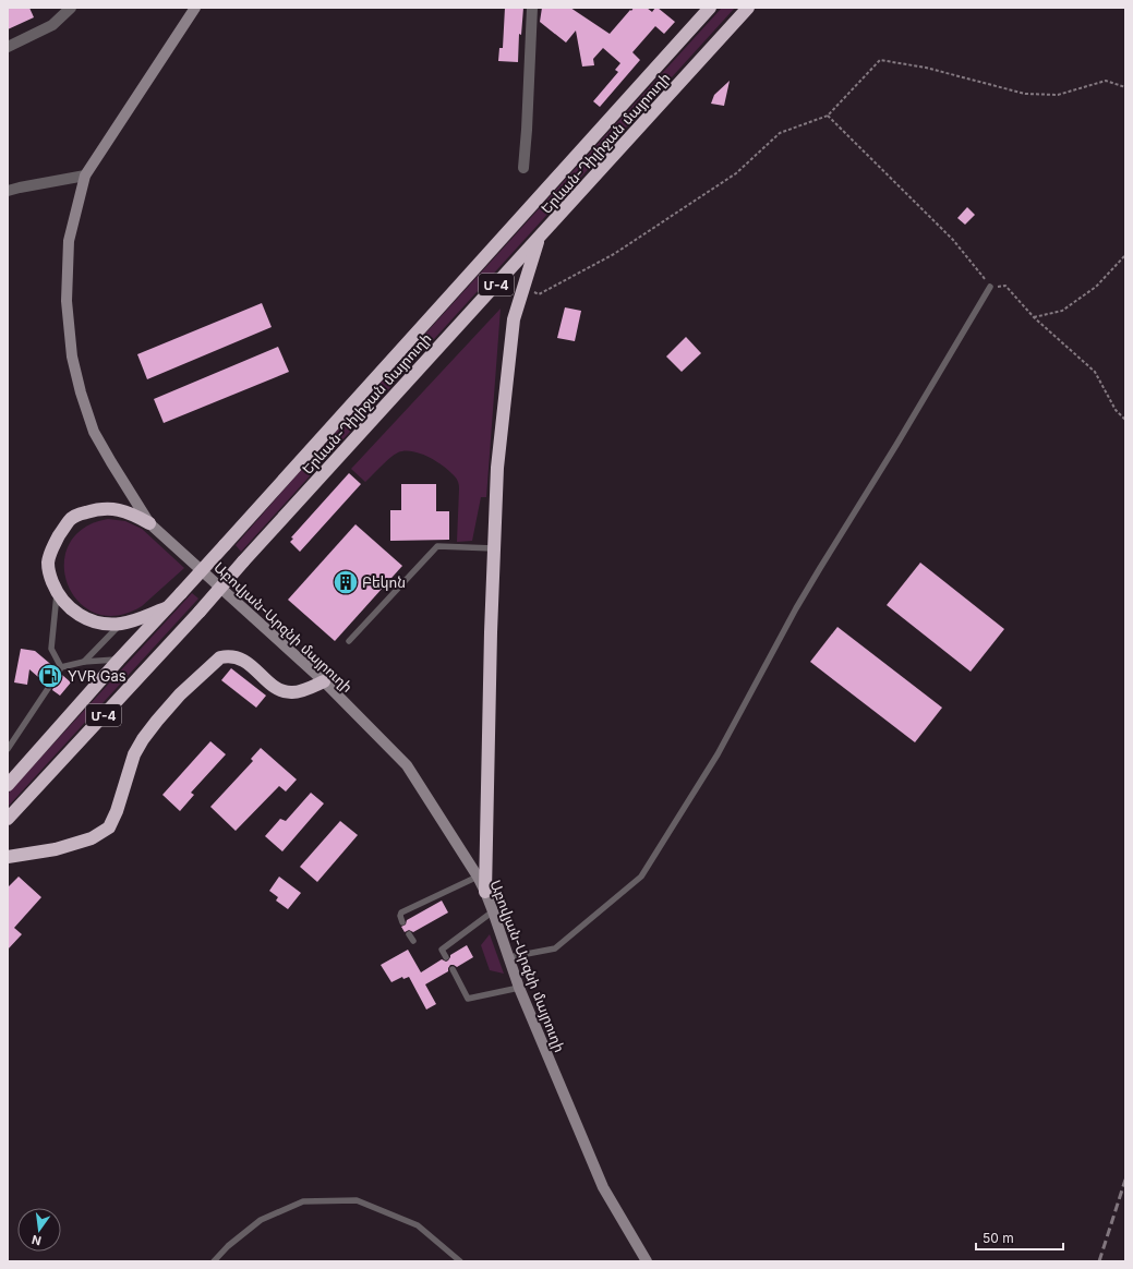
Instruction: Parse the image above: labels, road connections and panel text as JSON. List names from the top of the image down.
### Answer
{
  "streets": {
    "highway": ["Երևան-Դիլիջան մայրուղի", "Մ-4"],
    "main road": ["Աբովյան-Արզնի մայրուղի"]
  },
  "places": {
    "building": ["Բեկոն"],
    "fuel station": ["YVR Gas"]
  },
  "scale_bar": "50 m",
  "north": "bottom"
}
